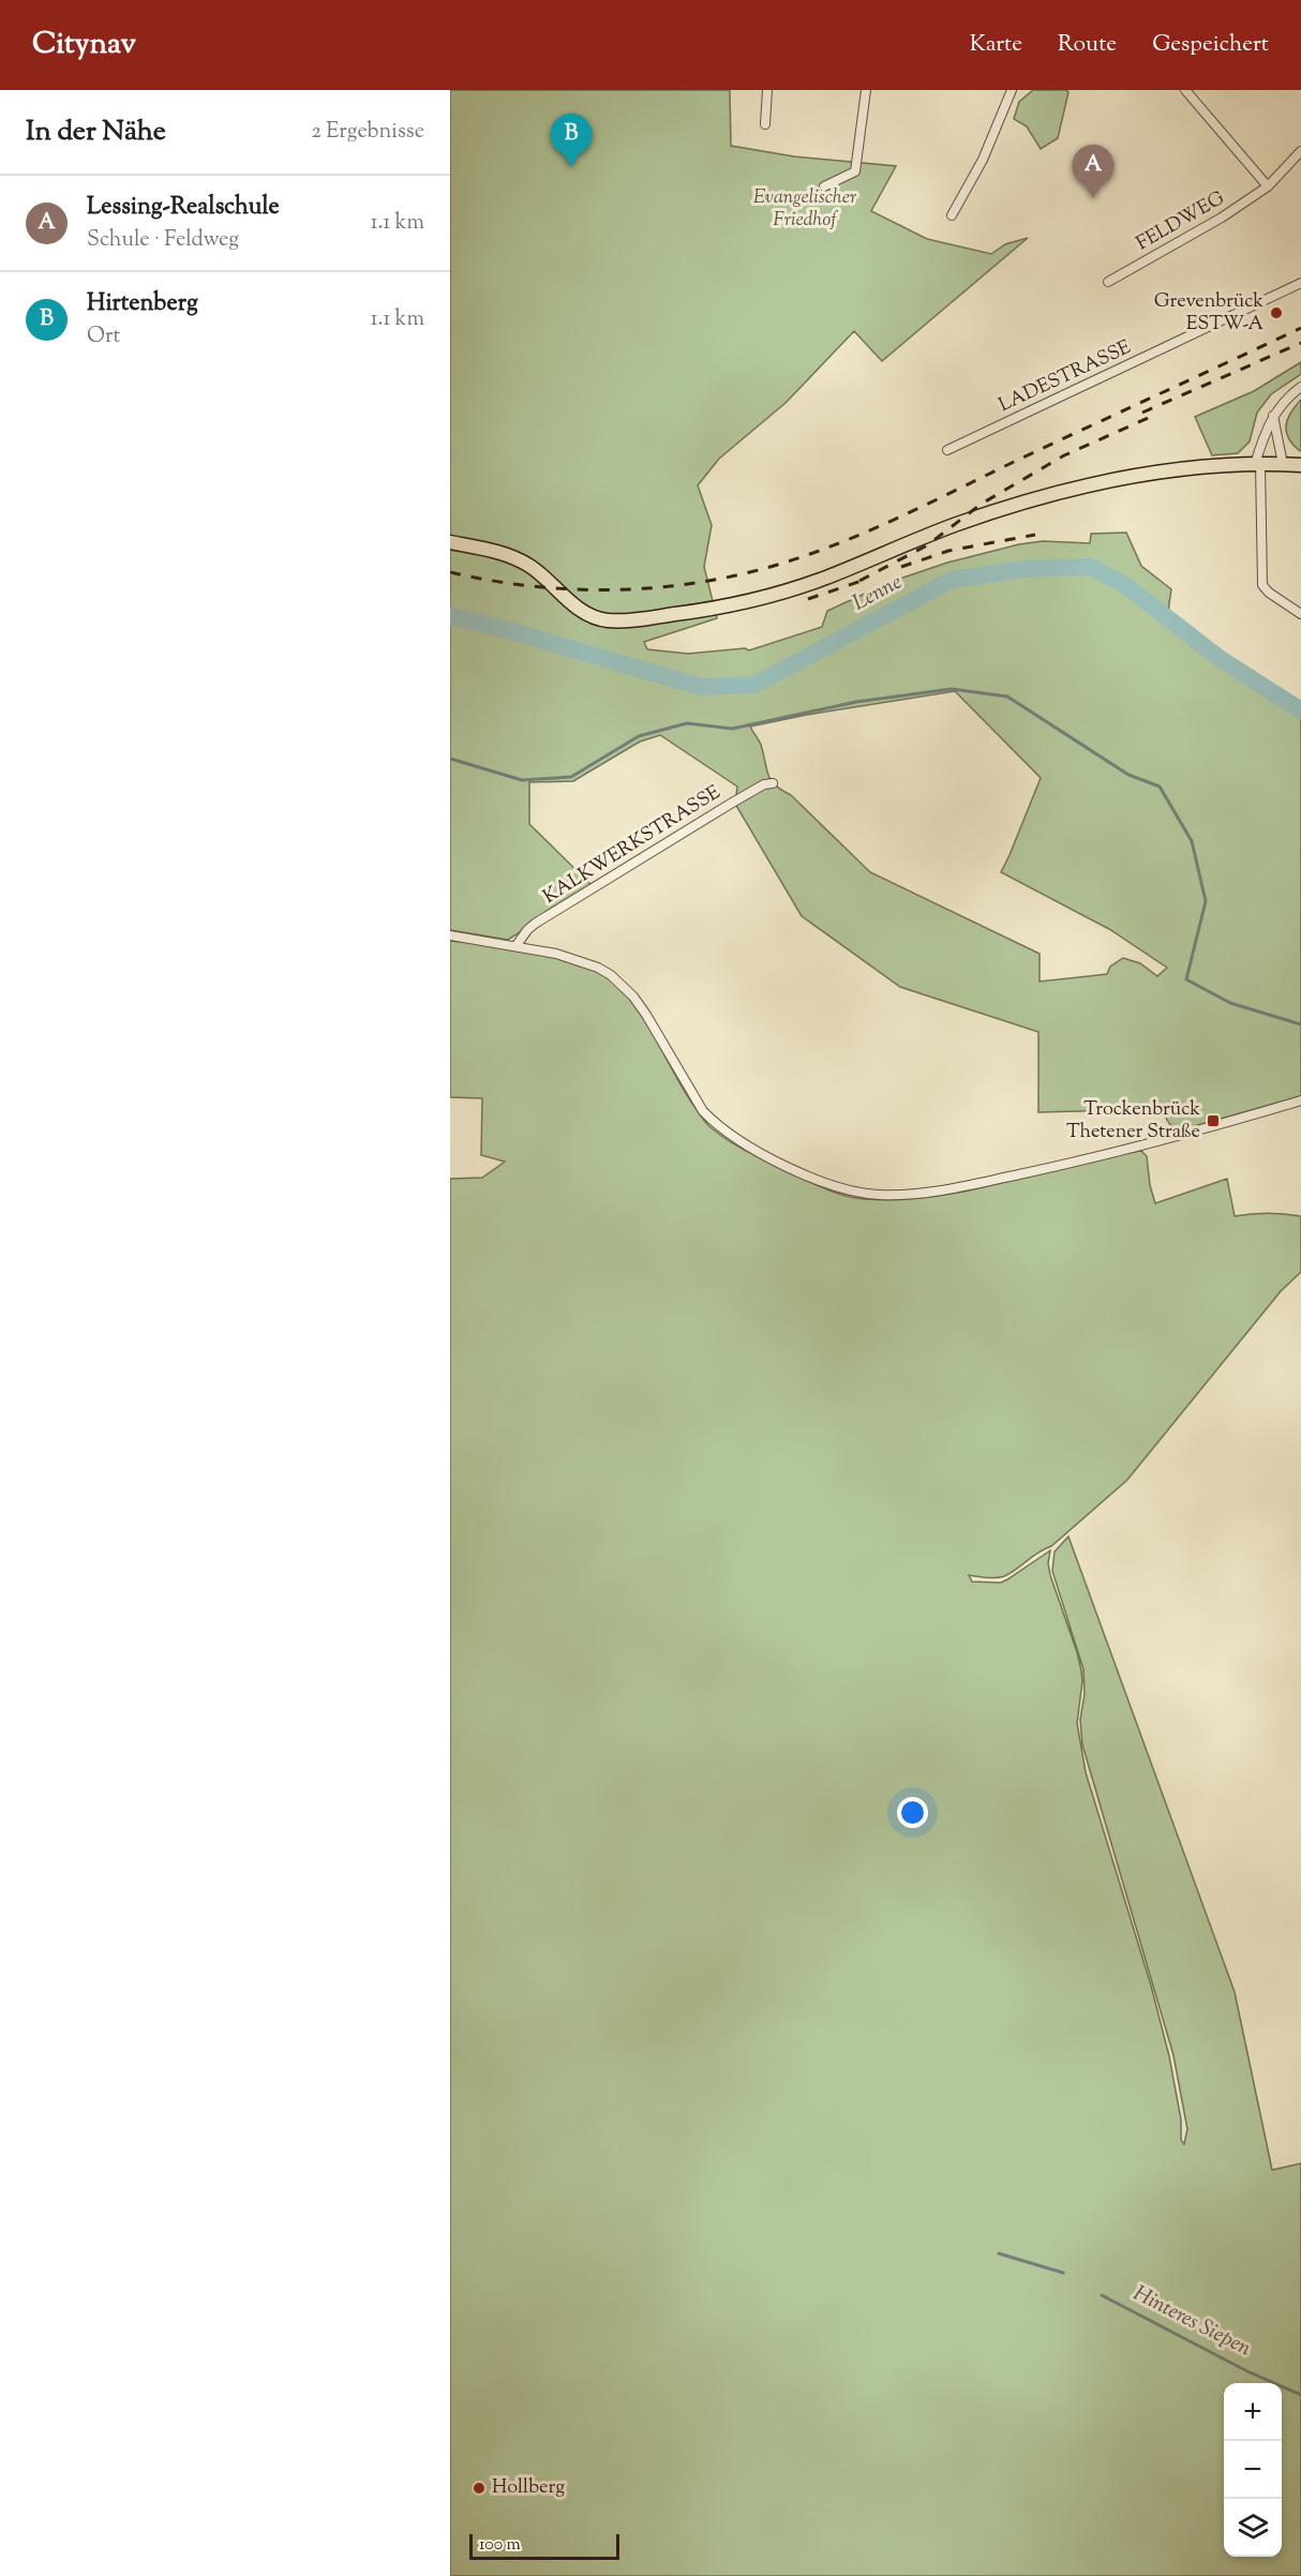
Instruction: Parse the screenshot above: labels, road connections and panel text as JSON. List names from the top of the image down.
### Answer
{
  "streets": {
    "street": ["FELDWEG", "LADESTRASSE", "KALKWERKSTRASSE"]
  },
  "water": ["Lenne", "Hinteres Siepen"],
  "parks": ["Evangelischer Friedhof"],
  "places": {
    "other": ["Grevenbrück ESTW-A", "Hollberg"],
    "transit": ["Trockenbrück Thetener Straße"]
  },
  "scale_bar": "100 m",
  "page": {
    "header": "Citynav",
    "nav": ["Karte", "Route", "Gespeichert"],
    "heading": ["In der Nähe", "2 Ergebnisse"],
    "pins": ["B", "A"],
    "list": [
      {
        "mark": "A",
        "name": "Lessing-Realschule",
        "note": "Schule · Feldweg",
        "value": "1.1 km"
      },
      {
        "mark": "B",
        "name": "Hirtenberg",
        "note": "Ort",
        "value": "1.1 km"
      }
    ],
    "map_buttons": ["+", "−"],
    "scale": "100 m"
  }
}
